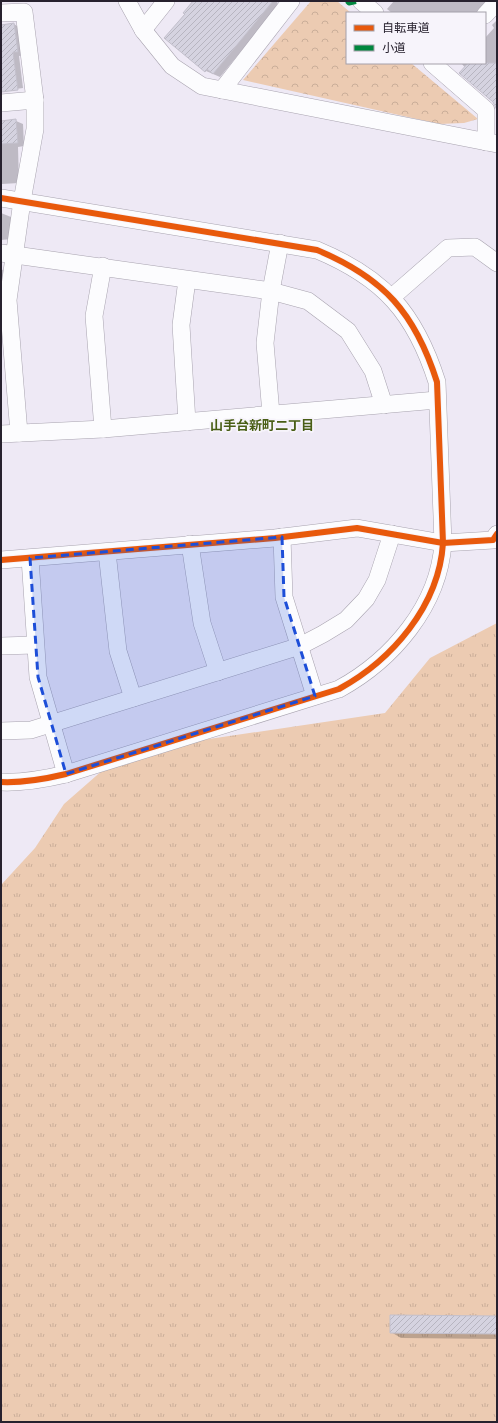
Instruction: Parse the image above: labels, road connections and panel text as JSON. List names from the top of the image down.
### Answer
{
  "districts": ["山手台新町二丁目"],
  "legend": ["自転車道", "小道"]
}
